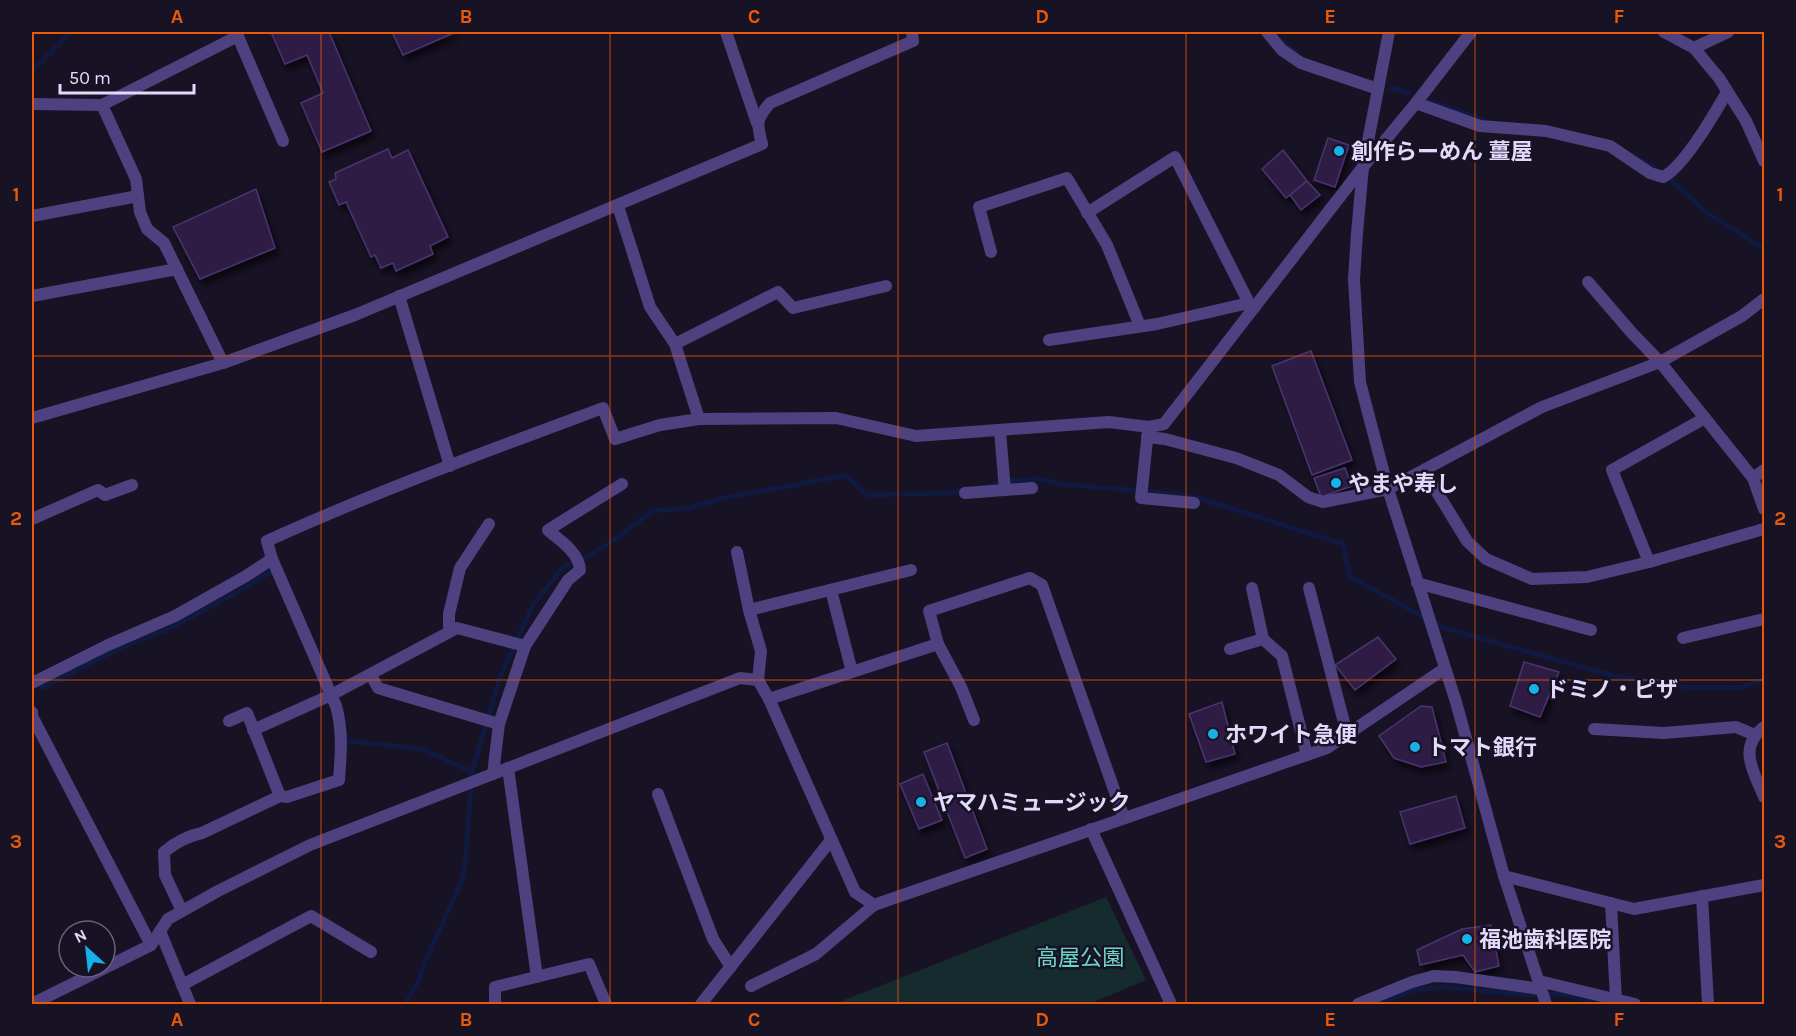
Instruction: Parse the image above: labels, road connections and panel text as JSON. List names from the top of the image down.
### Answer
{
  "parks": ["高屋公園"],
  "places": [
    "創作らーめん 薑屋",
    "やまや寿し",
    "ドミノ・ピザ",
    "ホワイト急便",
    "トマト銀行",
    "ヤマハミュージック",
    "福池歯科医院"
  ],
  "scale_bar": "50 m",
  "north": "top left",
  "grid": {
    "columns": [
      "A",
      "B",
      "C",
      "D",
      "E",
      "F"
    ],
    "rows": ["1", "2", "3"]
  }
}
